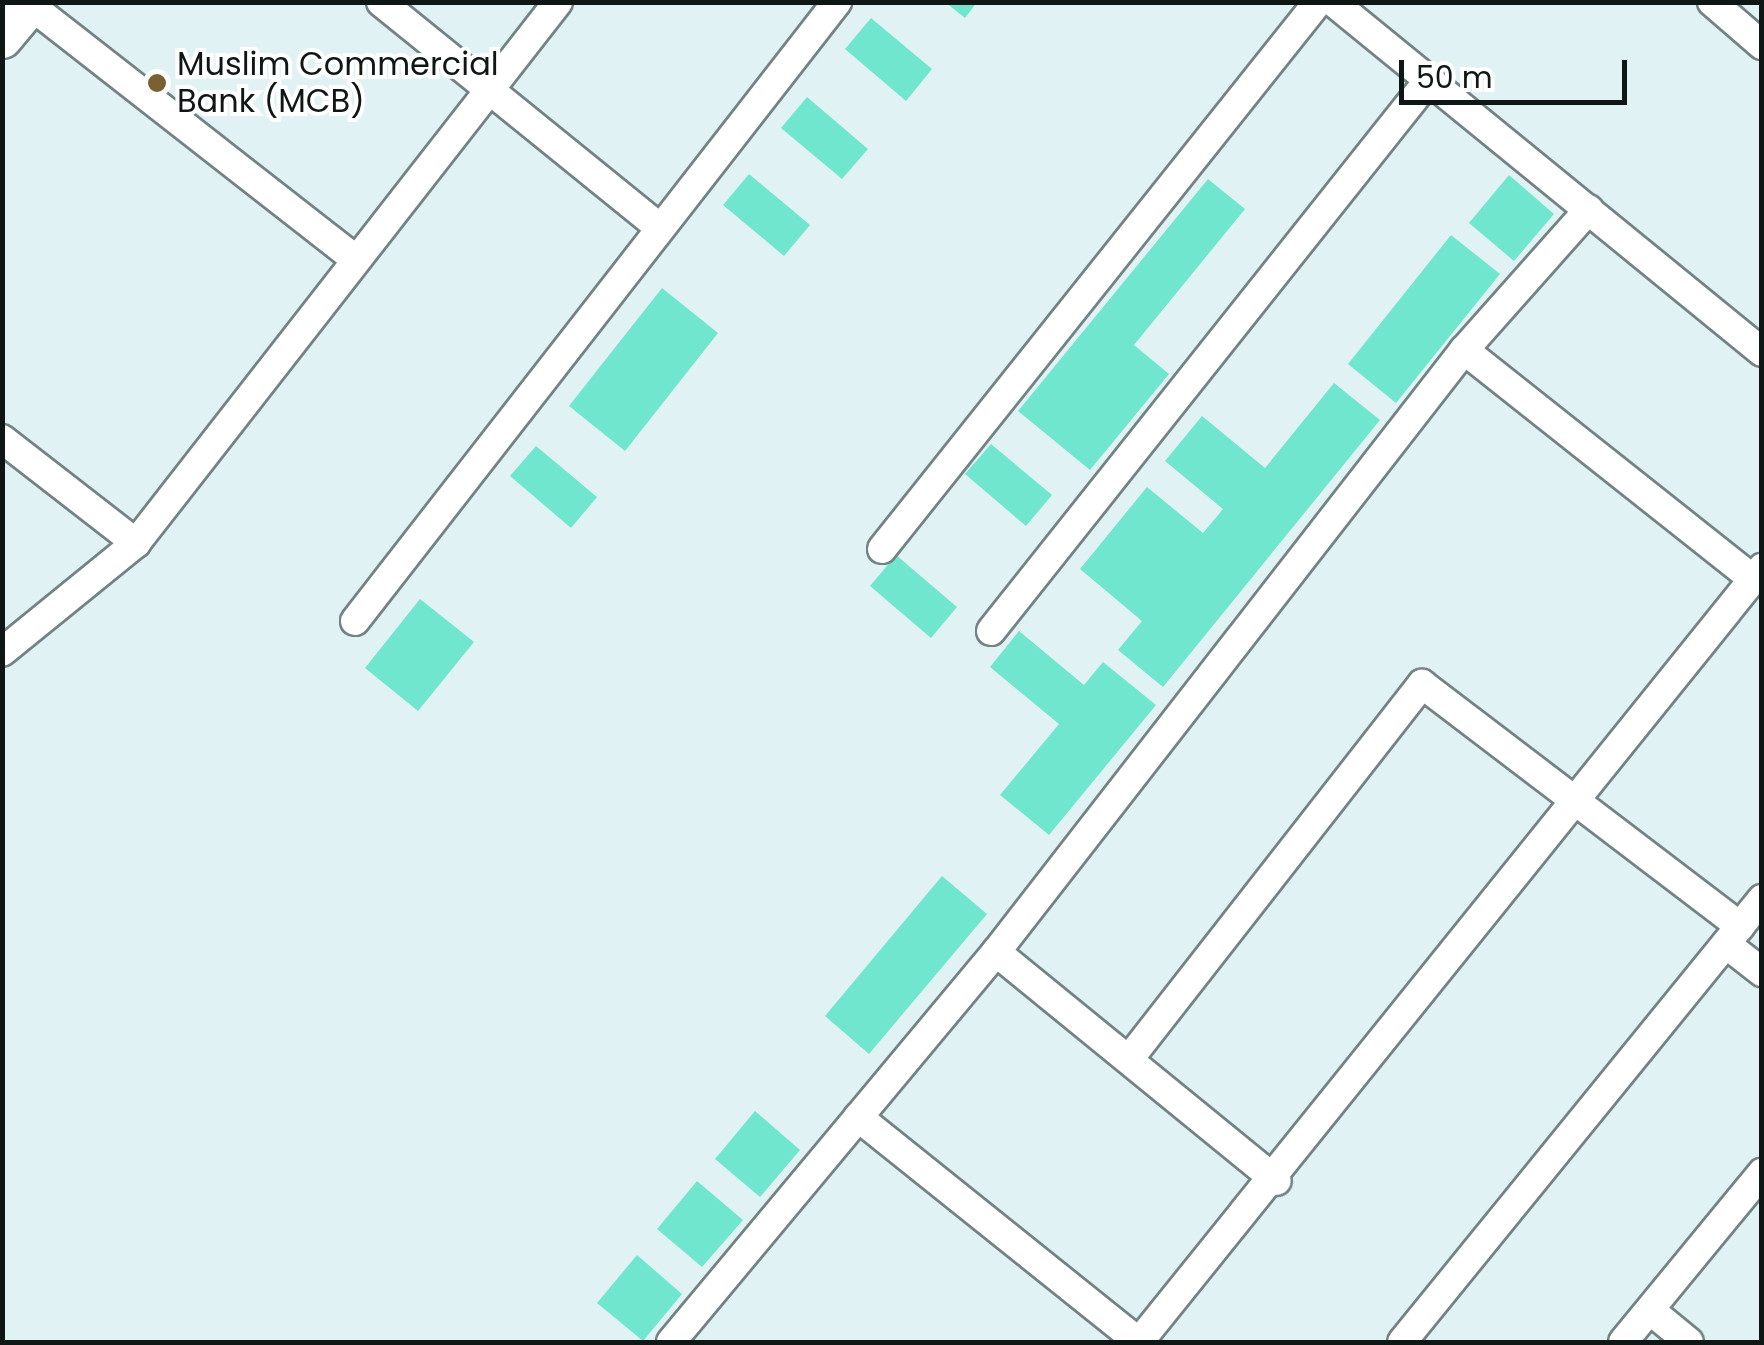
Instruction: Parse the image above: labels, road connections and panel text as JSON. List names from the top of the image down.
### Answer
{
  "places": ["Muslim Commercial Bank (MCB)"],
  "scale_bar": "50 m"
}
